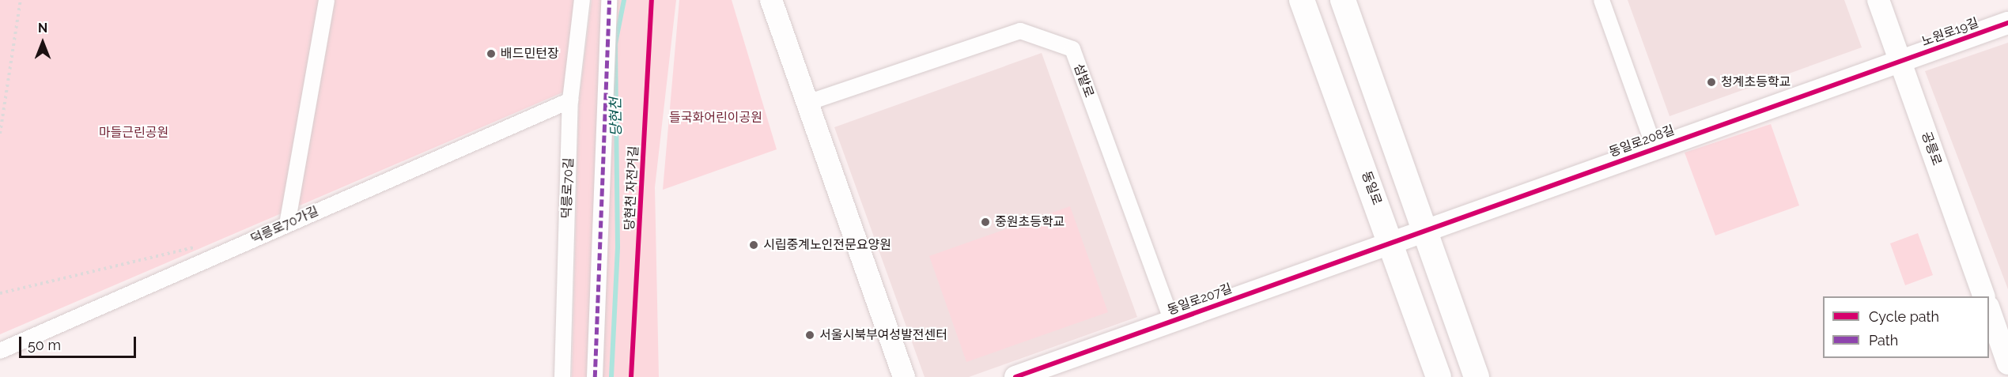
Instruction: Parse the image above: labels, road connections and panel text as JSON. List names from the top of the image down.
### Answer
{
  "streets": {
    "main road": ["동일로"],
    "street": [
      "노원로19길",
      "섬밭로",
      "동일로208길",
      "공릉로",
      "덕릉로70길",
      "덕릉로70가길",
      "동일로207길"
    ],
    "cycle path": ["당현천 자전거길"]
  },
  "crossings": [
    ["노원로19길", "동일로208길"],
    ["노원로19길", "공릉로"],
    ["섬밭로", "동일로207길"],
    ["동일로208길", "공릉로"],
    ["동일로208길", "동일로"],
    ["동일로208길", "동일로207길"],
    ["덕릉로70길", "덕릉로70가길"],
    ["동일로", "동일로207길"]
  ],
  "water": ["당현천"],
  "parks": ["들국화어린이공원", "마들근린공원"],
  "places": [
    "배드민턴장",
    "청계초등학교",
    "중원초등학교",
    "시립중계노인전문요양원",
    "서울시북부여성발전센터"
  ],
  "legend": ["Cycle path", "Path"],
  "scale_bar": "50 m",
  "north": "top"
}
